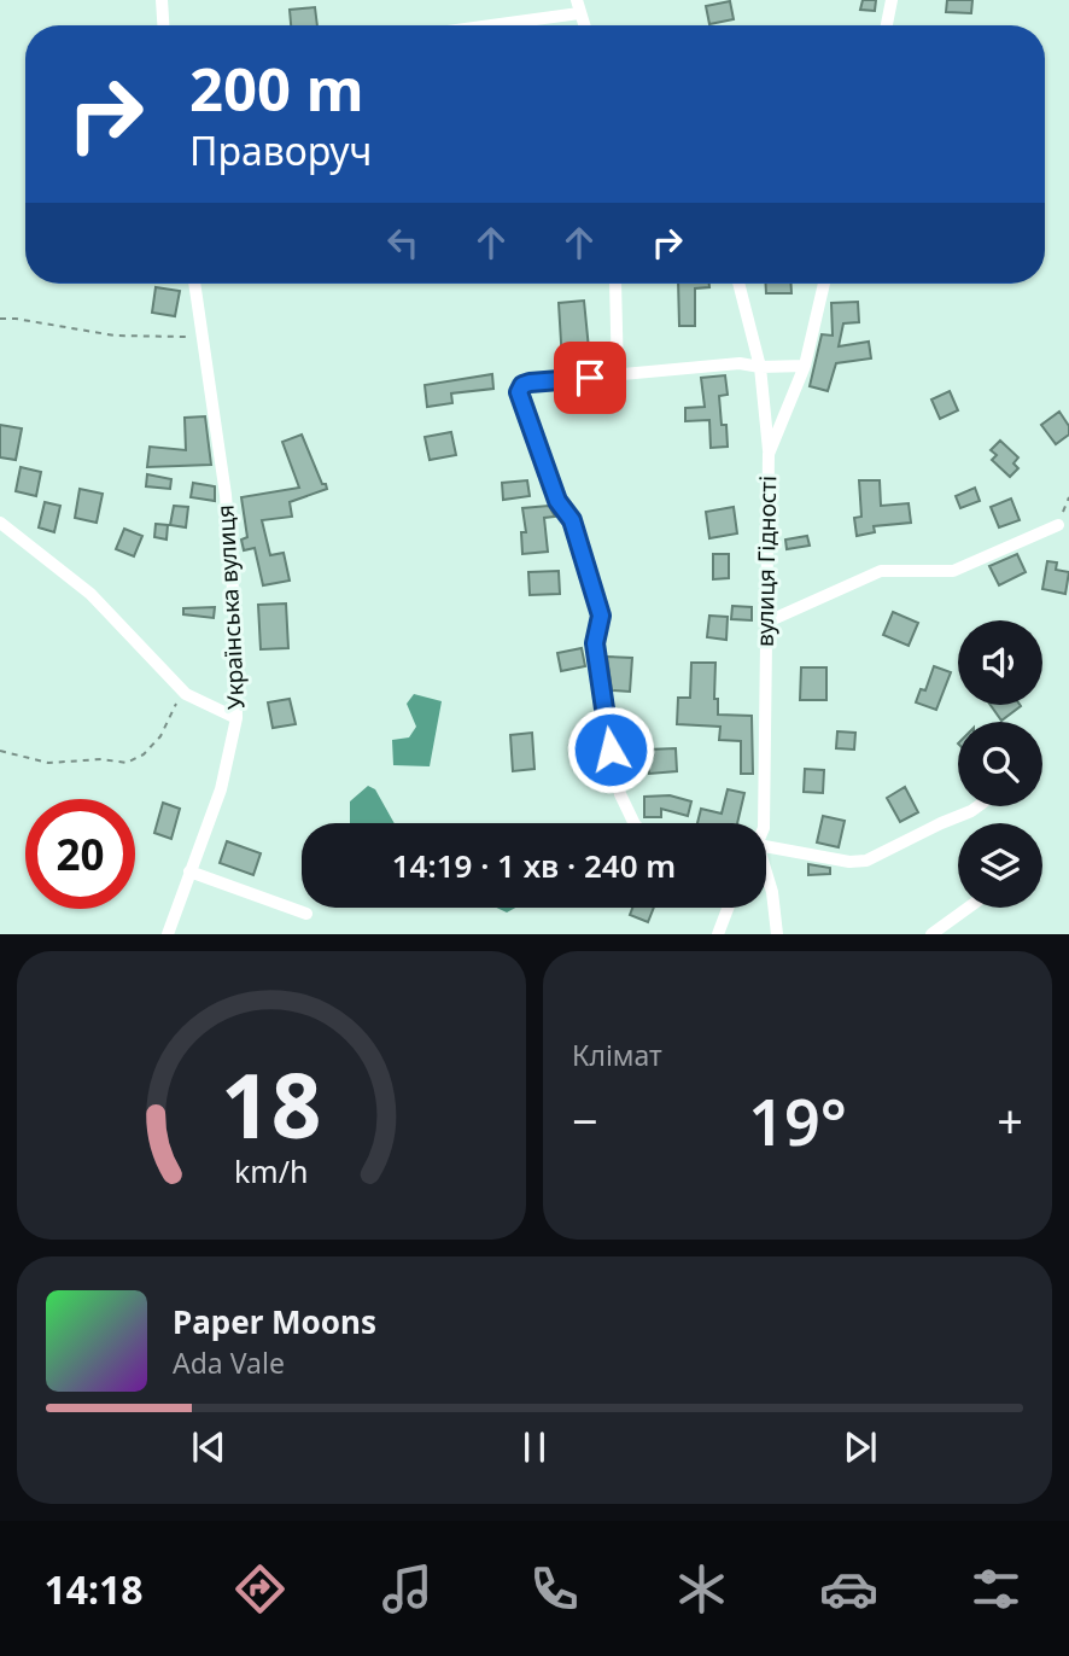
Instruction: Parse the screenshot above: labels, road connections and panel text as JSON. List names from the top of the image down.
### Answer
{
  "streets": {
    "street": ["вулиця Гідності", "Українська вулиця"]
  },
  "page": {
    "turn": ["200 m", "Праворуч"],
    "limit": "20",
    "trip": "14:19 · 1 хв · 240 m",
    "tile": "Клімат",
    "heat": ["−", "19°", "+"],
    "song": ["Paper Moons", "Ada Vale"],
    "tabs": "14:18",
    "gauge": ["18", "km/h"]
  }
}
